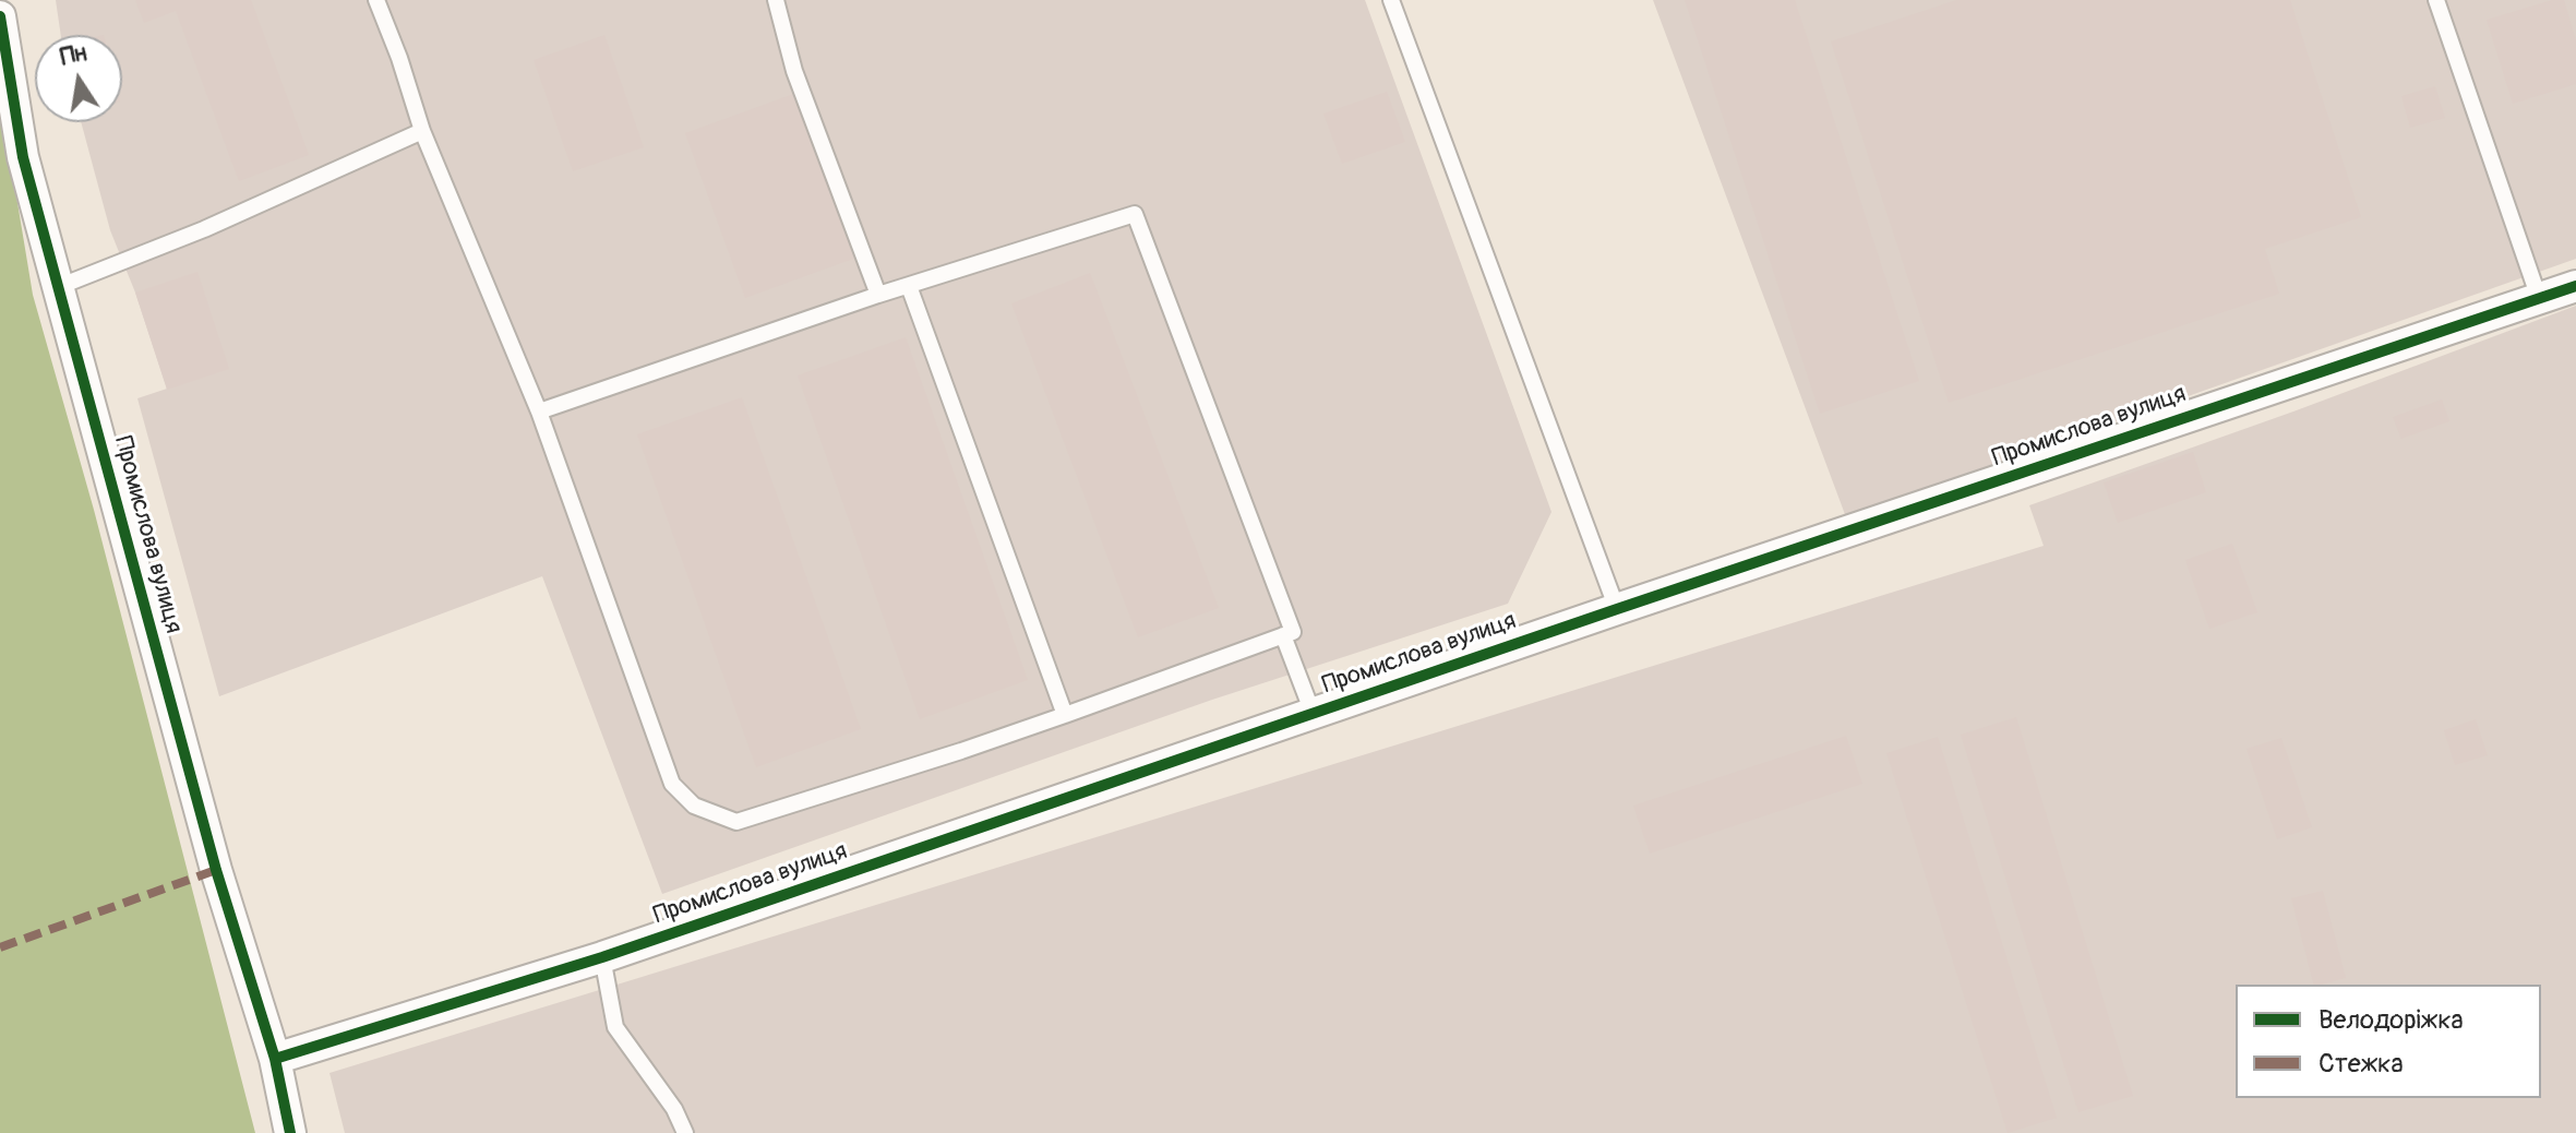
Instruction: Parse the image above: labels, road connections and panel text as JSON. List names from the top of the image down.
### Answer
{
  "streets": {
    "street": ["Промислова вулиця"]
  },
  "legend": ["Велодоріжка", "Стежка"],
  "north": "top"
}
